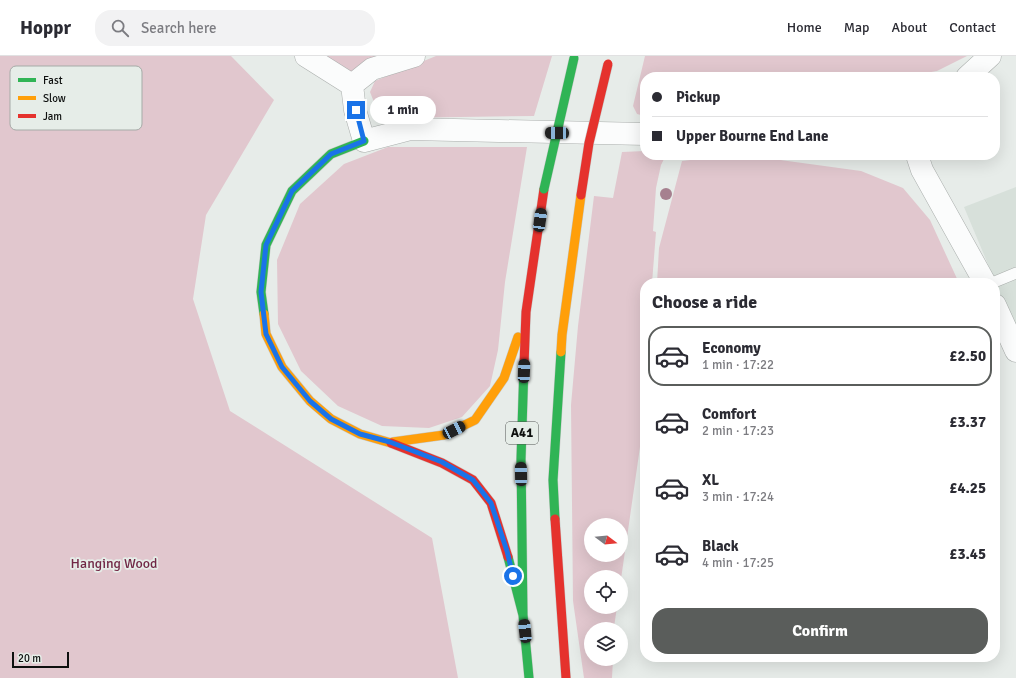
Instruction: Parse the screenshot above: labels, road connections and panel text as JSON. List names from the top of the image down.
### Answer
{
  "streets": {
    "highway": ["A41"]
  },
  "parks": ["Hanging Wood"],
  "legend": ["Fast", "Slow", "Jam"],
  "scale_bar": "20 m",
  "north": "right",
  "page": {
    "header": "Hoppr",
    "search": "Search here",
    "nav": [
      "Home",
      "Map",
      "About",
      "Contact"
    ],
    "banner": ["Pickup", "Upper Bourne End Lane"],
    "bubble": "1 min",
    "heading": "Choose a ride",
    "list": [
      {
        "name": "Economy",
        "note": "1 min · 17:22",
        "value": "£2.50"
      },
      {
        "name": "Comfort",
        "note": "2 min · 17:23",
        "value": "£3.37"
      },
      {
        "name": "XL",
        "note": "3 min · 17:24",
        "value": "£4.25"
      },
      {
        "name": "Black",
        "note": "4 min · 17:25",
        "value": "£3.45"
      }
    ],
    "buttons": "Confirm",
    "scale": "20 m"
  }
}
